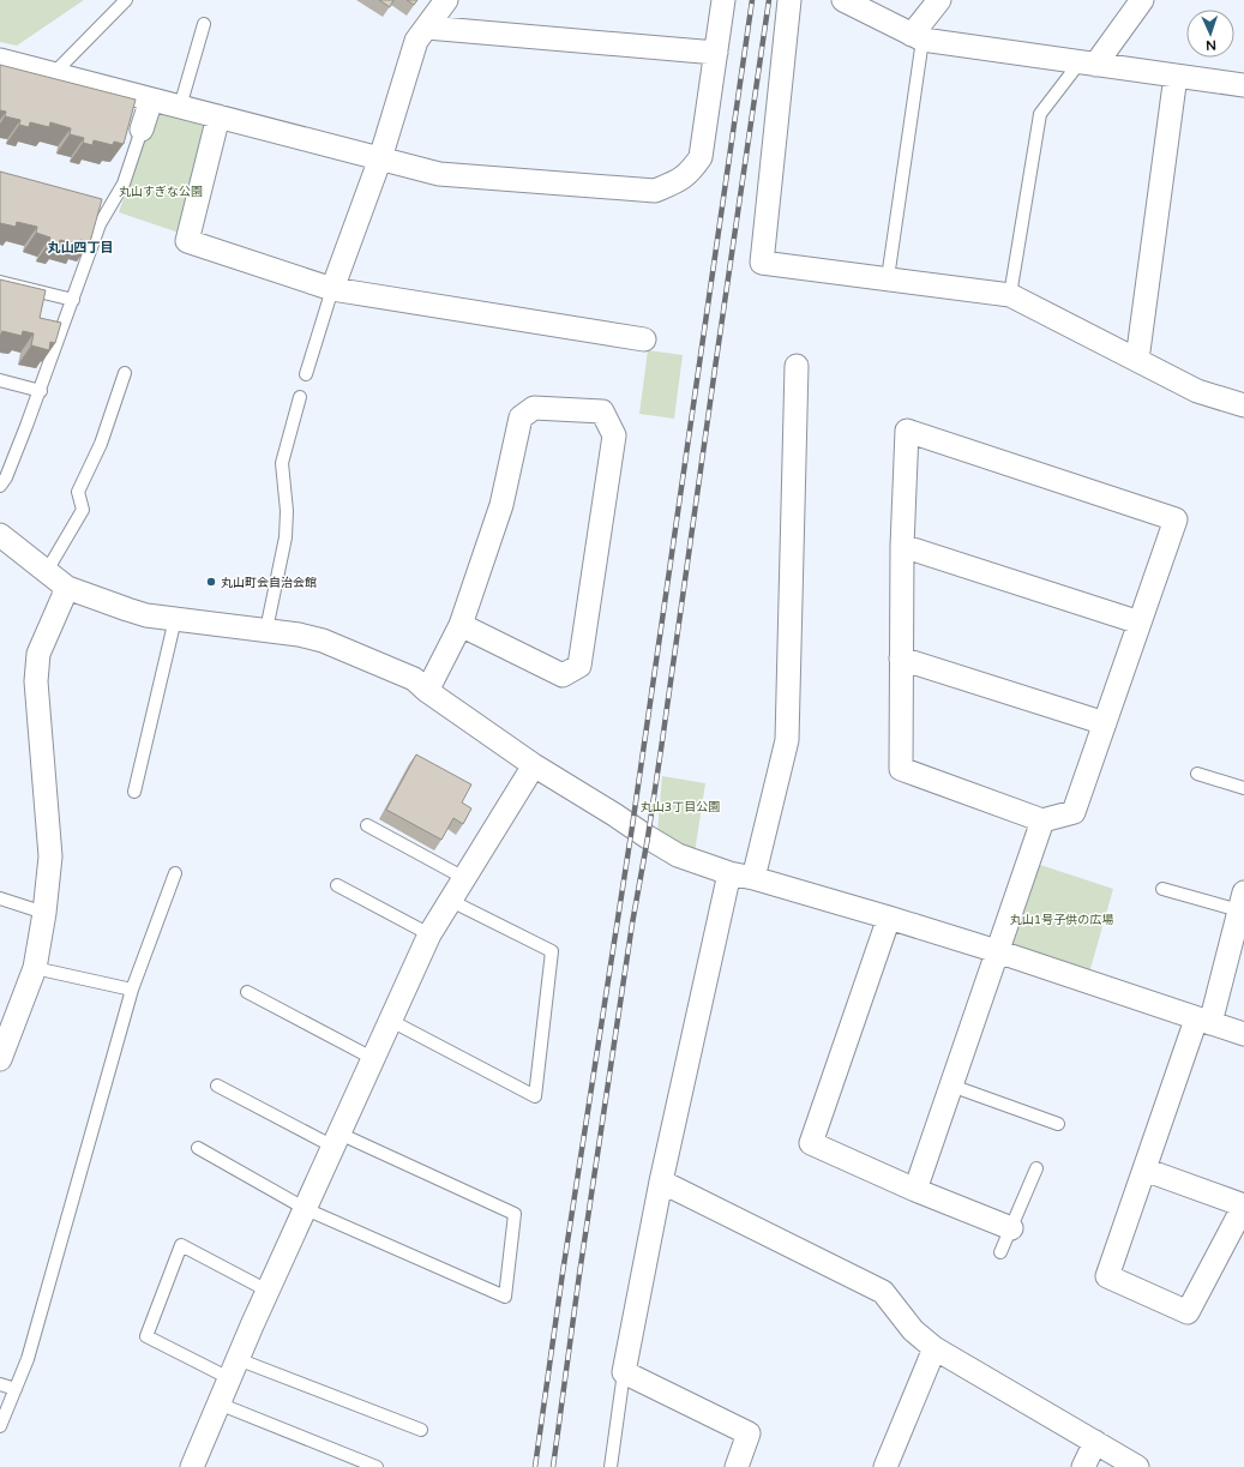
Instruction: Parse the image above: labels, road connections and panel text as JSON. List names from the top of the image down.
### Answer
{
  "districts": ["丸山四丁目"],
  "parks": ["丸山すぎな公園", "丸山3丁目公園", "丸山1号子供の広場"],
  "places": ["丸山町会自治会館"],
  "north": "bottom"
}
